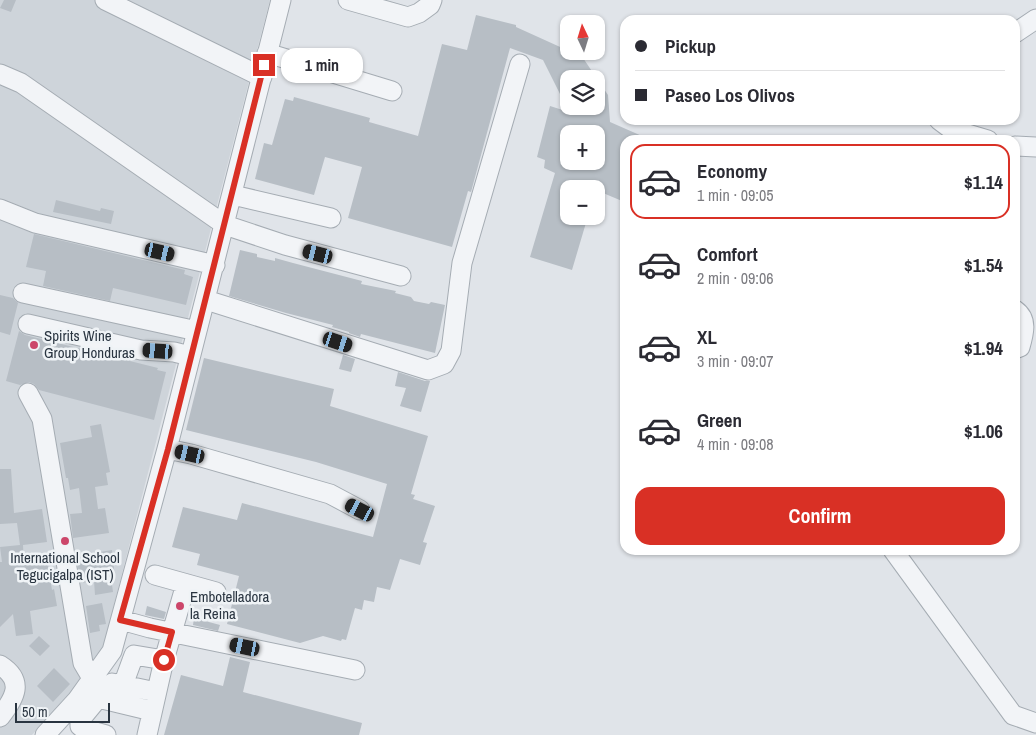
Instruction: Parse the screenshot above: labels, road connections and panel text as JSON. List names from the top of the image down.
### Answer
{
  "places": ["Spirits Wine Group Honduras", "International School Tegucigalpa (IST)", "Embotelladora la Reina"],
  "scale_bar": "50 m",
  "north": "top",
  "page": {
    "map_buttons": ["+", "−"],
    "banner": ["Pickup", "Paseo Los Olivos"],
    "bubble": "1 min",
    "list": [
      {
        "name": "Economy",
        "note": "1 min · 09:05",
        "value": "$1.14"
      },
      {
        "name": "Comfort",
        "note": "2 min · 09:06",
        "value": "$1.54"
      },
      {
        "name": "XL",
        "note": "3 min · 09:07",
        "value": "$1.94"
      },
      {
        "name": "Green",
        "note": "4 min · 09:08",
        "value": "$1.06"
      }
    ],
    "buttons": "Confirm",
    "scale": "50 m"
  }
}
